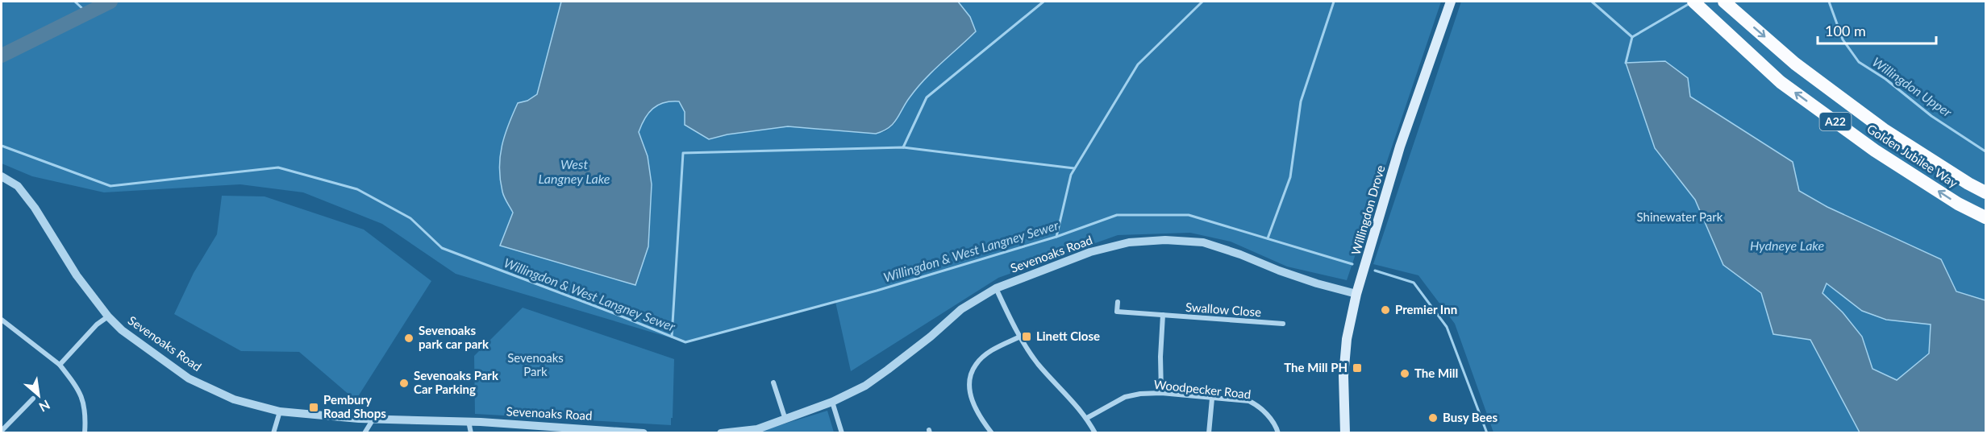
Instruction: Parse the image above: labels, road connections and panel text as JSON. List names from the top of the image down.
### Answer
{
  "streets": {
    "highway": ["A22", "Golden Jubilee Way"],
    "main road": ["Willingdon Drove"],
    "street": ["Sevenoaks Road", "Swallow Close", "Woodpecker Road"]
  },
  "crossings": [
    ["Willingdon Drove", "Sevenoaks Road"]
  ],
  "water": [
    "Willingdon Upper",
    "West Langney Lake",
    "Hydneye Lake",
    "Willingdon & West Langney Sewer"
  ],
  "parks": ["Shinewater Park", "Sevenoaks Park"],
  "places": {
    "other": [
      "Premier Inn",
      "Sevenoaks park car park",
      "The Mill",
      "Sevenoaks Park Car Parking",
      "Busy Bees"
    ],
    "transit": ["Linett Close", "The Mill PH", "Pembury Road Shops"]
  },
  "scale_bar": "100 m",
  "north": "bottom right"
}
